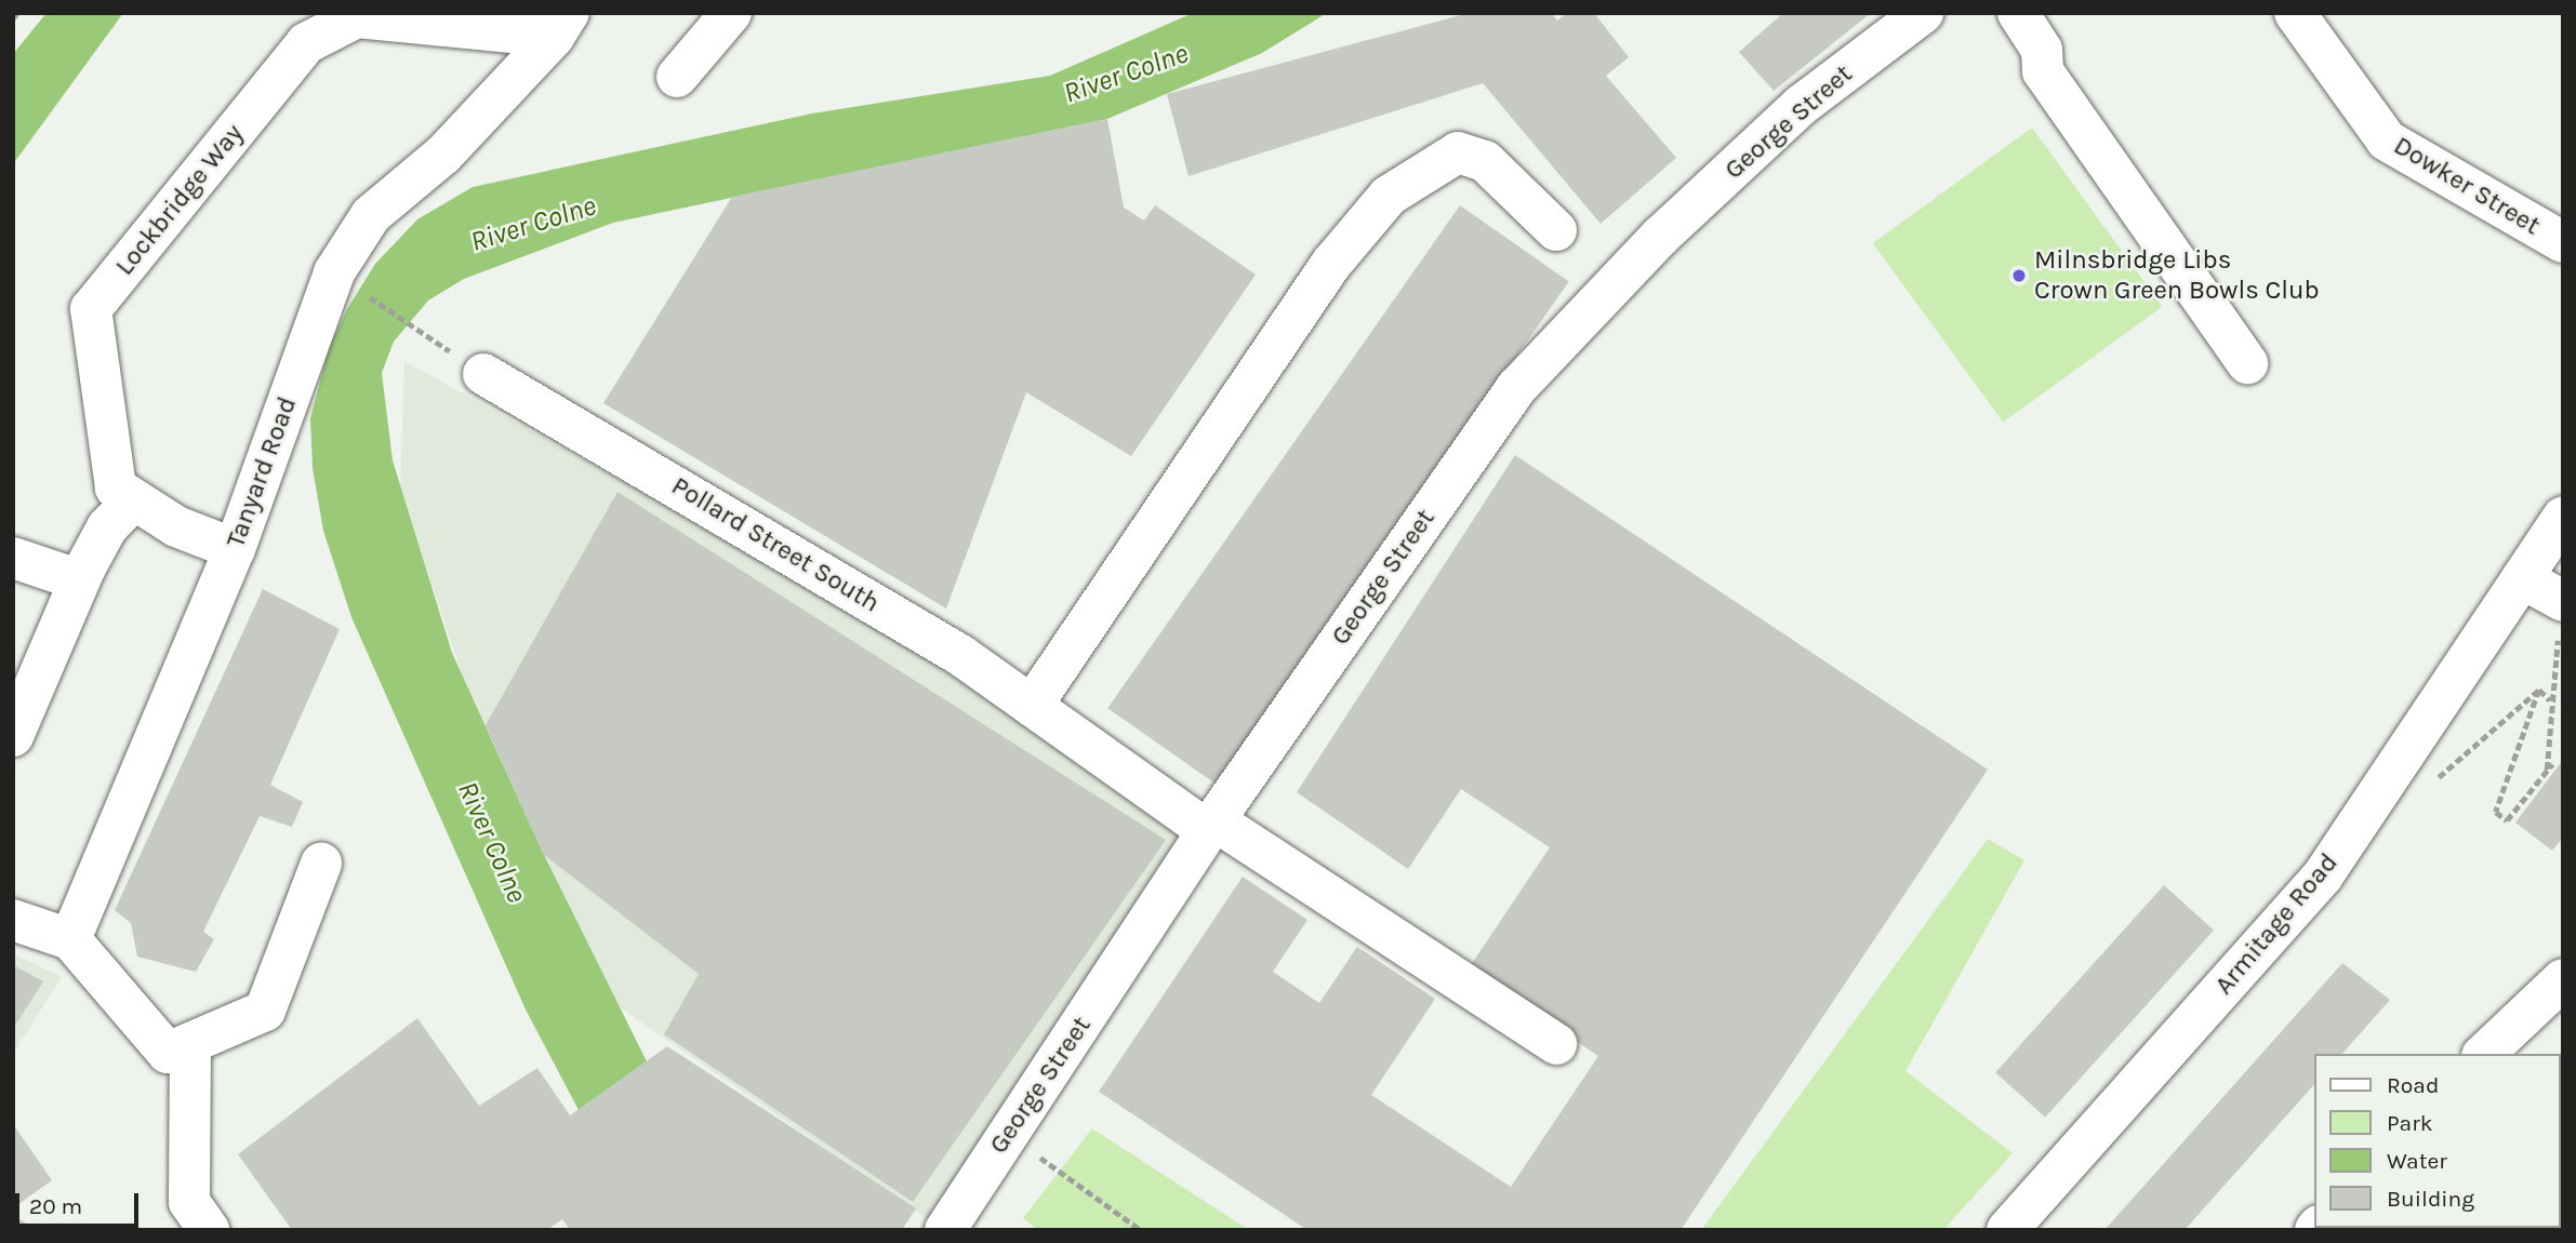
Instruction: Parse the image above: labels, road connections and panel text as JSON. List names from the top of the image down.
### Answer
{
  "streets": {
    "street": [
      "George Street",
      "Dowker Street",
      "Lockbridge Way",
      "Tanyard Road",
      "Pollard Street South",
      "Armitage Road"
    ]
  },
  "crossings": [
    ["George Street", "Pollard Street South"],
    ["Lockbridge Way", "Tanyard Road"]
  ],
  "water": ["River Colne"],
  "places": ["Milnsbridge Libs Crown Green Bowls Club"],
  "legend": [
    "Road",
    "Park",
    "Water",
    "Building"
  ],
  "scale_bar": "20 m"
}
